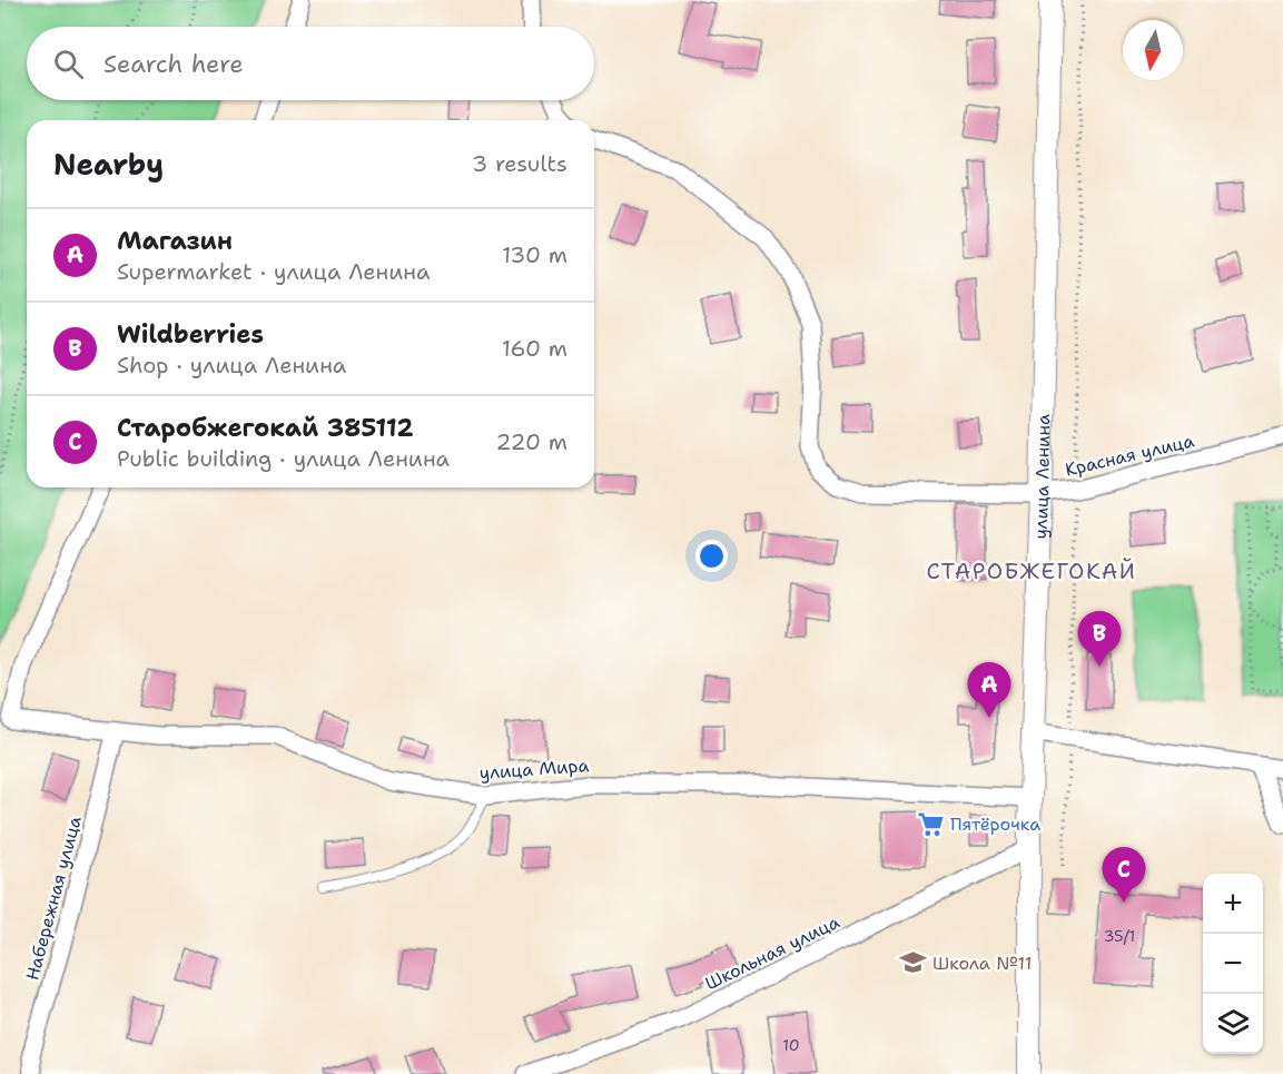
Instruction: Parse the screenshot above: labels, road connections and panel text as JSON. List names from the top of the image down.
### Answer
{
  "streets": {
    "street": [
      "Красная улица",
      "улица Ленина",
      "улица Мира",
      "Набережная улица",
      "Школьная улица"
    ]
  },
  "crossings": [
    ["Красная улица", "улица Ленина"],
    ["улица Ленина", "улица Мира"],
    ["улица Ленина", "Школьная улица"],
    ["улица Мира", "Набережная улица"]
  ],
  "districts": ["СТАРОБЖЕГОКАЙ"],
  "places": {
    "supermarket": ["Пятёрочка"],
    "school or university": ["Школа №11"]
  },
  "house_numbers": ["35/1", "10"],
  "north": "bottom",
  "page": {
    "search": "Search here",
    "heading": ["Nearby", "3 results"],
    "list": [
      {
        "mark": "A",
        "name": "Магазин",
        "note": "Supermarket · улица Ленина",
        "value": "130 m"
      },
      {
        "mark": "B",
        "name": "Wildberries",
        "note": "Shop · улица Ленина",
        "value": "160 m"
      },
      {
        "mark": "C",
        "name": "Старобжегокай 385112",
        "note": "Public building · улица Ленина",
        "value": "220 m"
      }
    ],
    "pins": ["B", "A", "C"],
    "map_buttons": ["+", "−"]
  }
}
